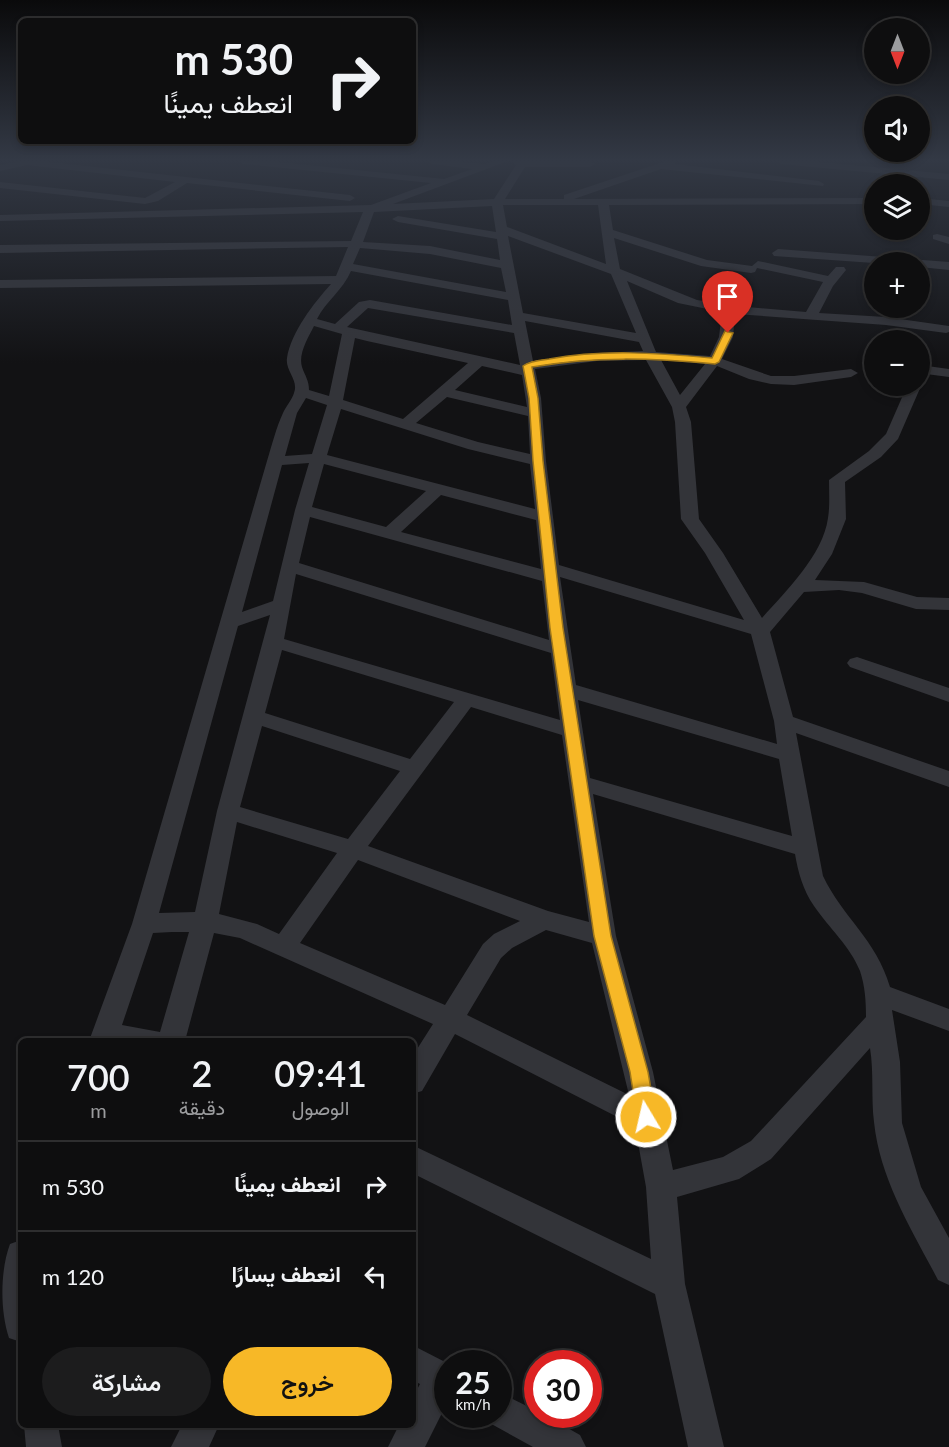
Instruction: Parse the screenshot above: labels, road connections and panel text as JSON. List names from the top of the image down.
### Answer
{
  "north": "bottom",
  "page": {
    "map_buttons": ["+", "−"],
    "turn": ["530 m", "انعطف يمينًا"],
    "eta": [
      "09:41",
      "الوصول",
      "2",
      "دقيقة",
      "700",
      "m"
    ],
    "list": [
      {
        "name": "انعطف يمينًا",
        "value": "530 m"
      },
      {
        "name": "انعطف يسارًا",
        "value": "120 m"
      }
    ],
    "buttons": ["خروج", "مشاركة"],
    "speed": "25 km/h",
    "limit": "30"
  }
}
